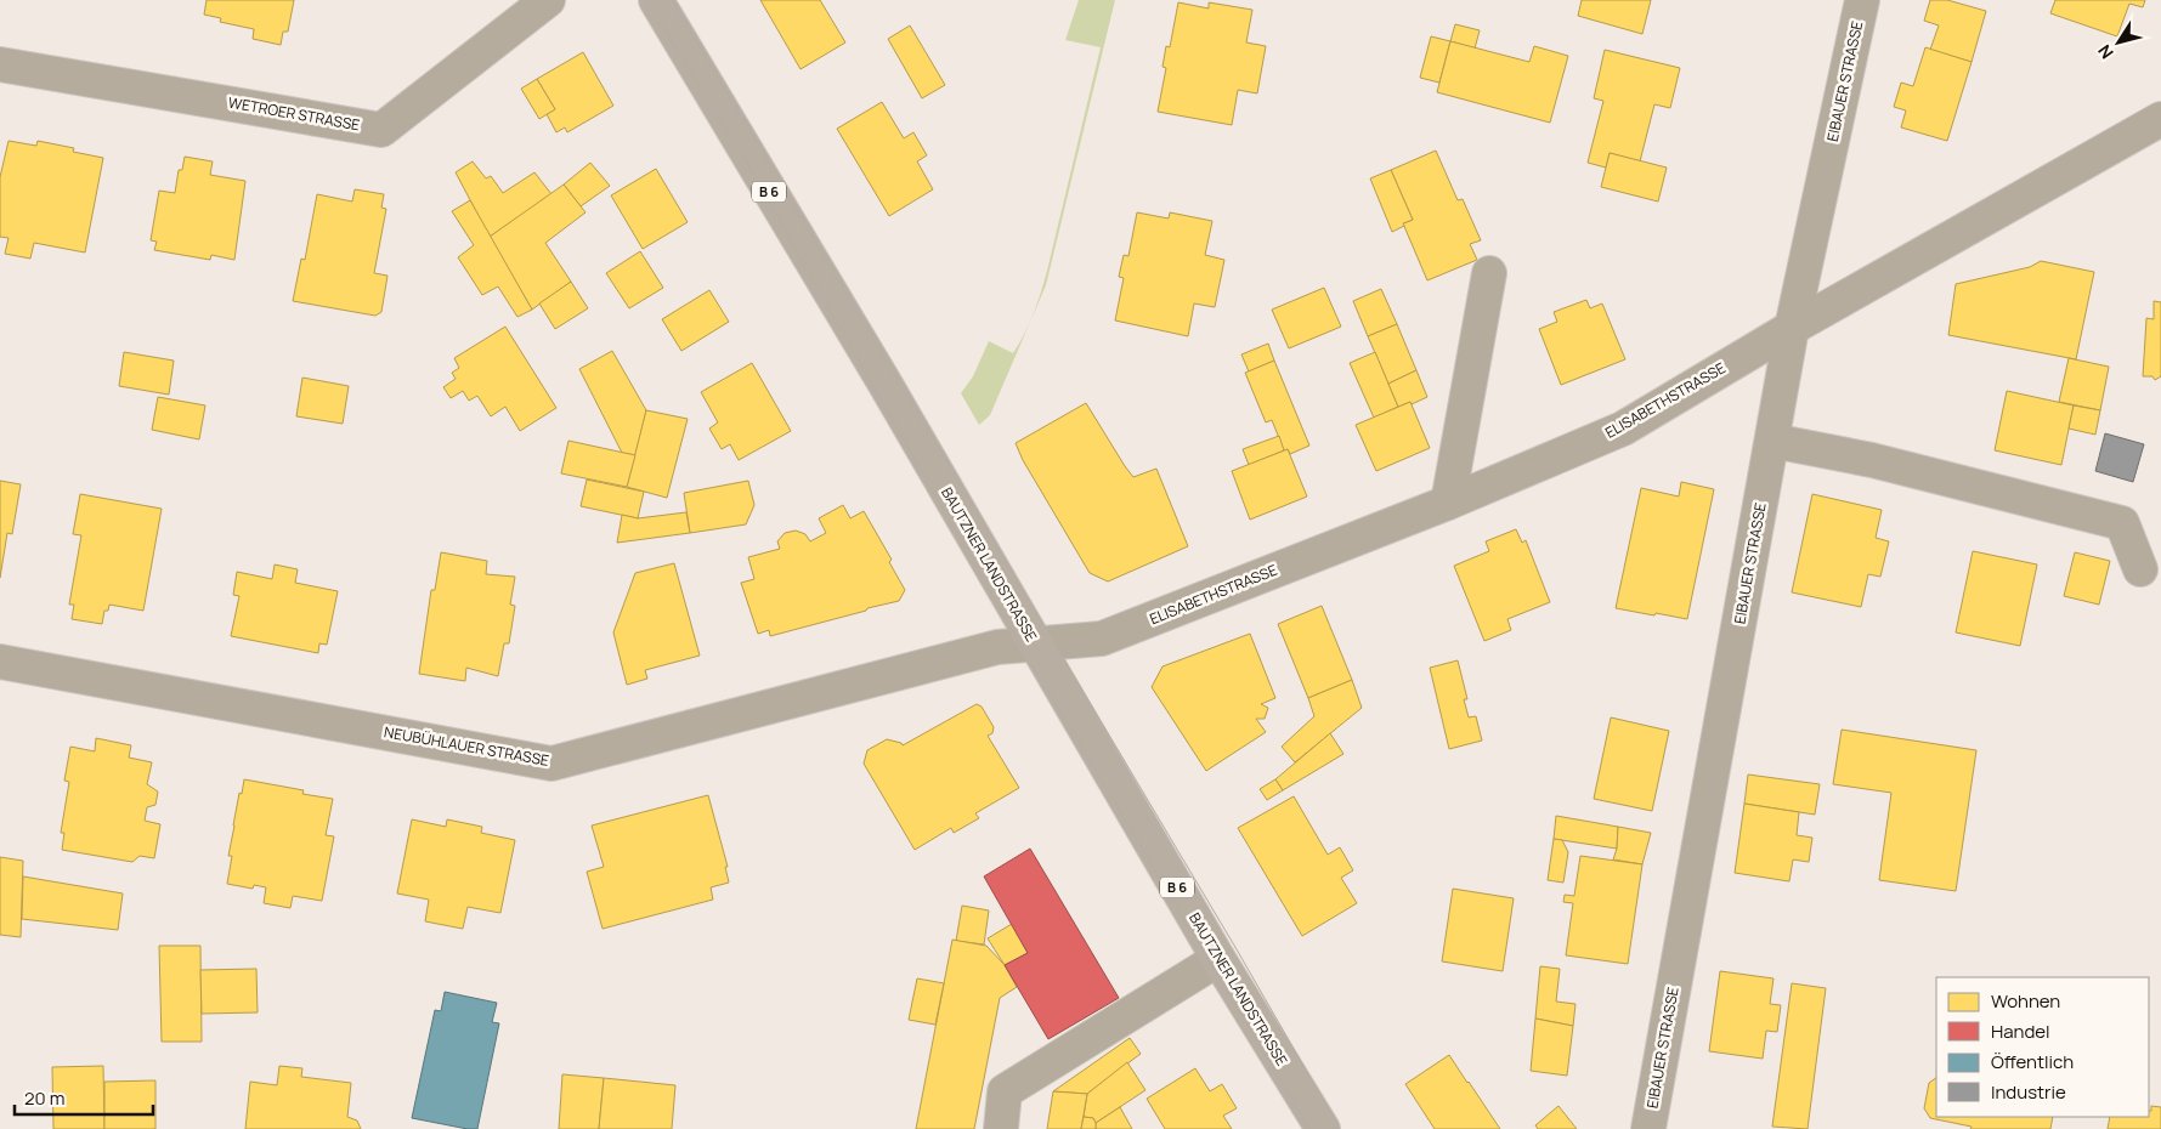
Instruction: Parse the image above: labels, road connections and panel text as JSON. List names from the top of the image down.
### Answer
{
  "streets": {
    "main road": ["B 6", "BAUTZNER LANDSTRASSE"],
    "street": [
      "EIBAUER STRASSE",
      "WETROER STRASSE",
      "ELISABETHSTRASSE",
      "NEUBÜHLAUER STRASSE"
    ]
  },
  "crossings": [
    ["EIBAUER STRASSE", "ELISABETHSTRASSE"],
    ["ELISABETHSTRASSE", "BAUTZNER LANDSTRASSE"],
    ["ELISABETHSTRASSE", "NEUBÜHLAUER STRASSE"],
    ["BAUTZNER LANDSTRASSE", "NEUBÜHLAUER STRASSE"]
  ],
  "legend": [
    "Wohnen",
    "Handel",
    "Öffentlich",
    "Industrie"
  ],
  "scale_bar": "20 m",
  "north": "bottom left"
}
